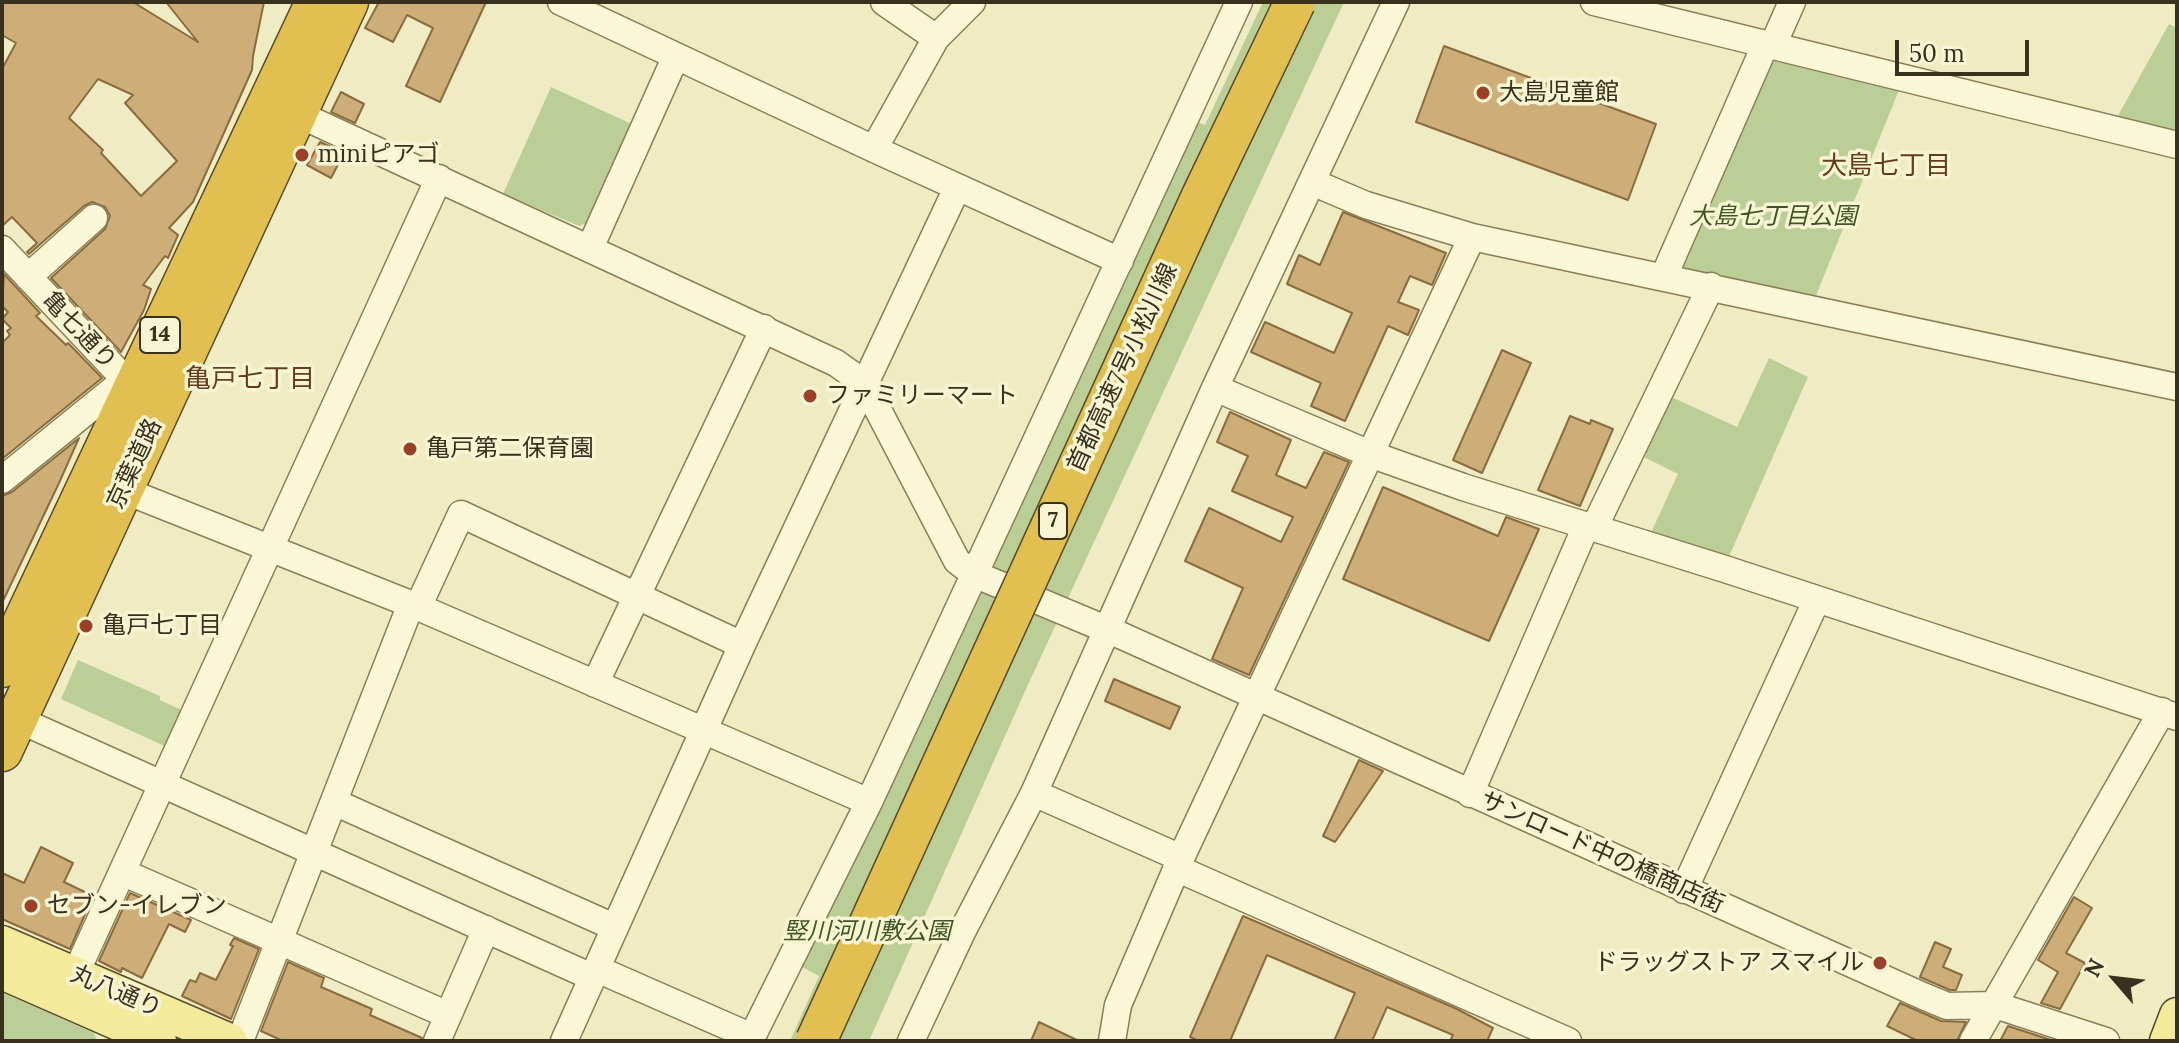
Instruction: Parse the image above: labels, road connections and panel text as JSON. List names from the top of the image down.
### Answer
{
  "streets": {
    "highway": [
      "14",
      "首都高速7号小松川線",
      "京葉道路",
      "7"
    ],
    "main road": ["丸八通り"],
    "street": ["亀七通り", "サンロード中の橋商店街"]
  },
  "crossings": [
    ["亀七通り", "京葉道路"]
  ],
  "districts": ["大島七丁目", "亀戸七丁目"],
  "parks": ["大島七丁目公園", "竪川河川敷公園"],
  "places": [
    "大島児童館",
    "miniピアゴ",
    "ファミリーマート",
    "亀戸第二保育園",
    "亀戸七丁目",
    "セブン-イレブン",
    "ドラッグストア スマイル"
  ],
  "scale_bar": "50 m",
  "north": "top left"
}
